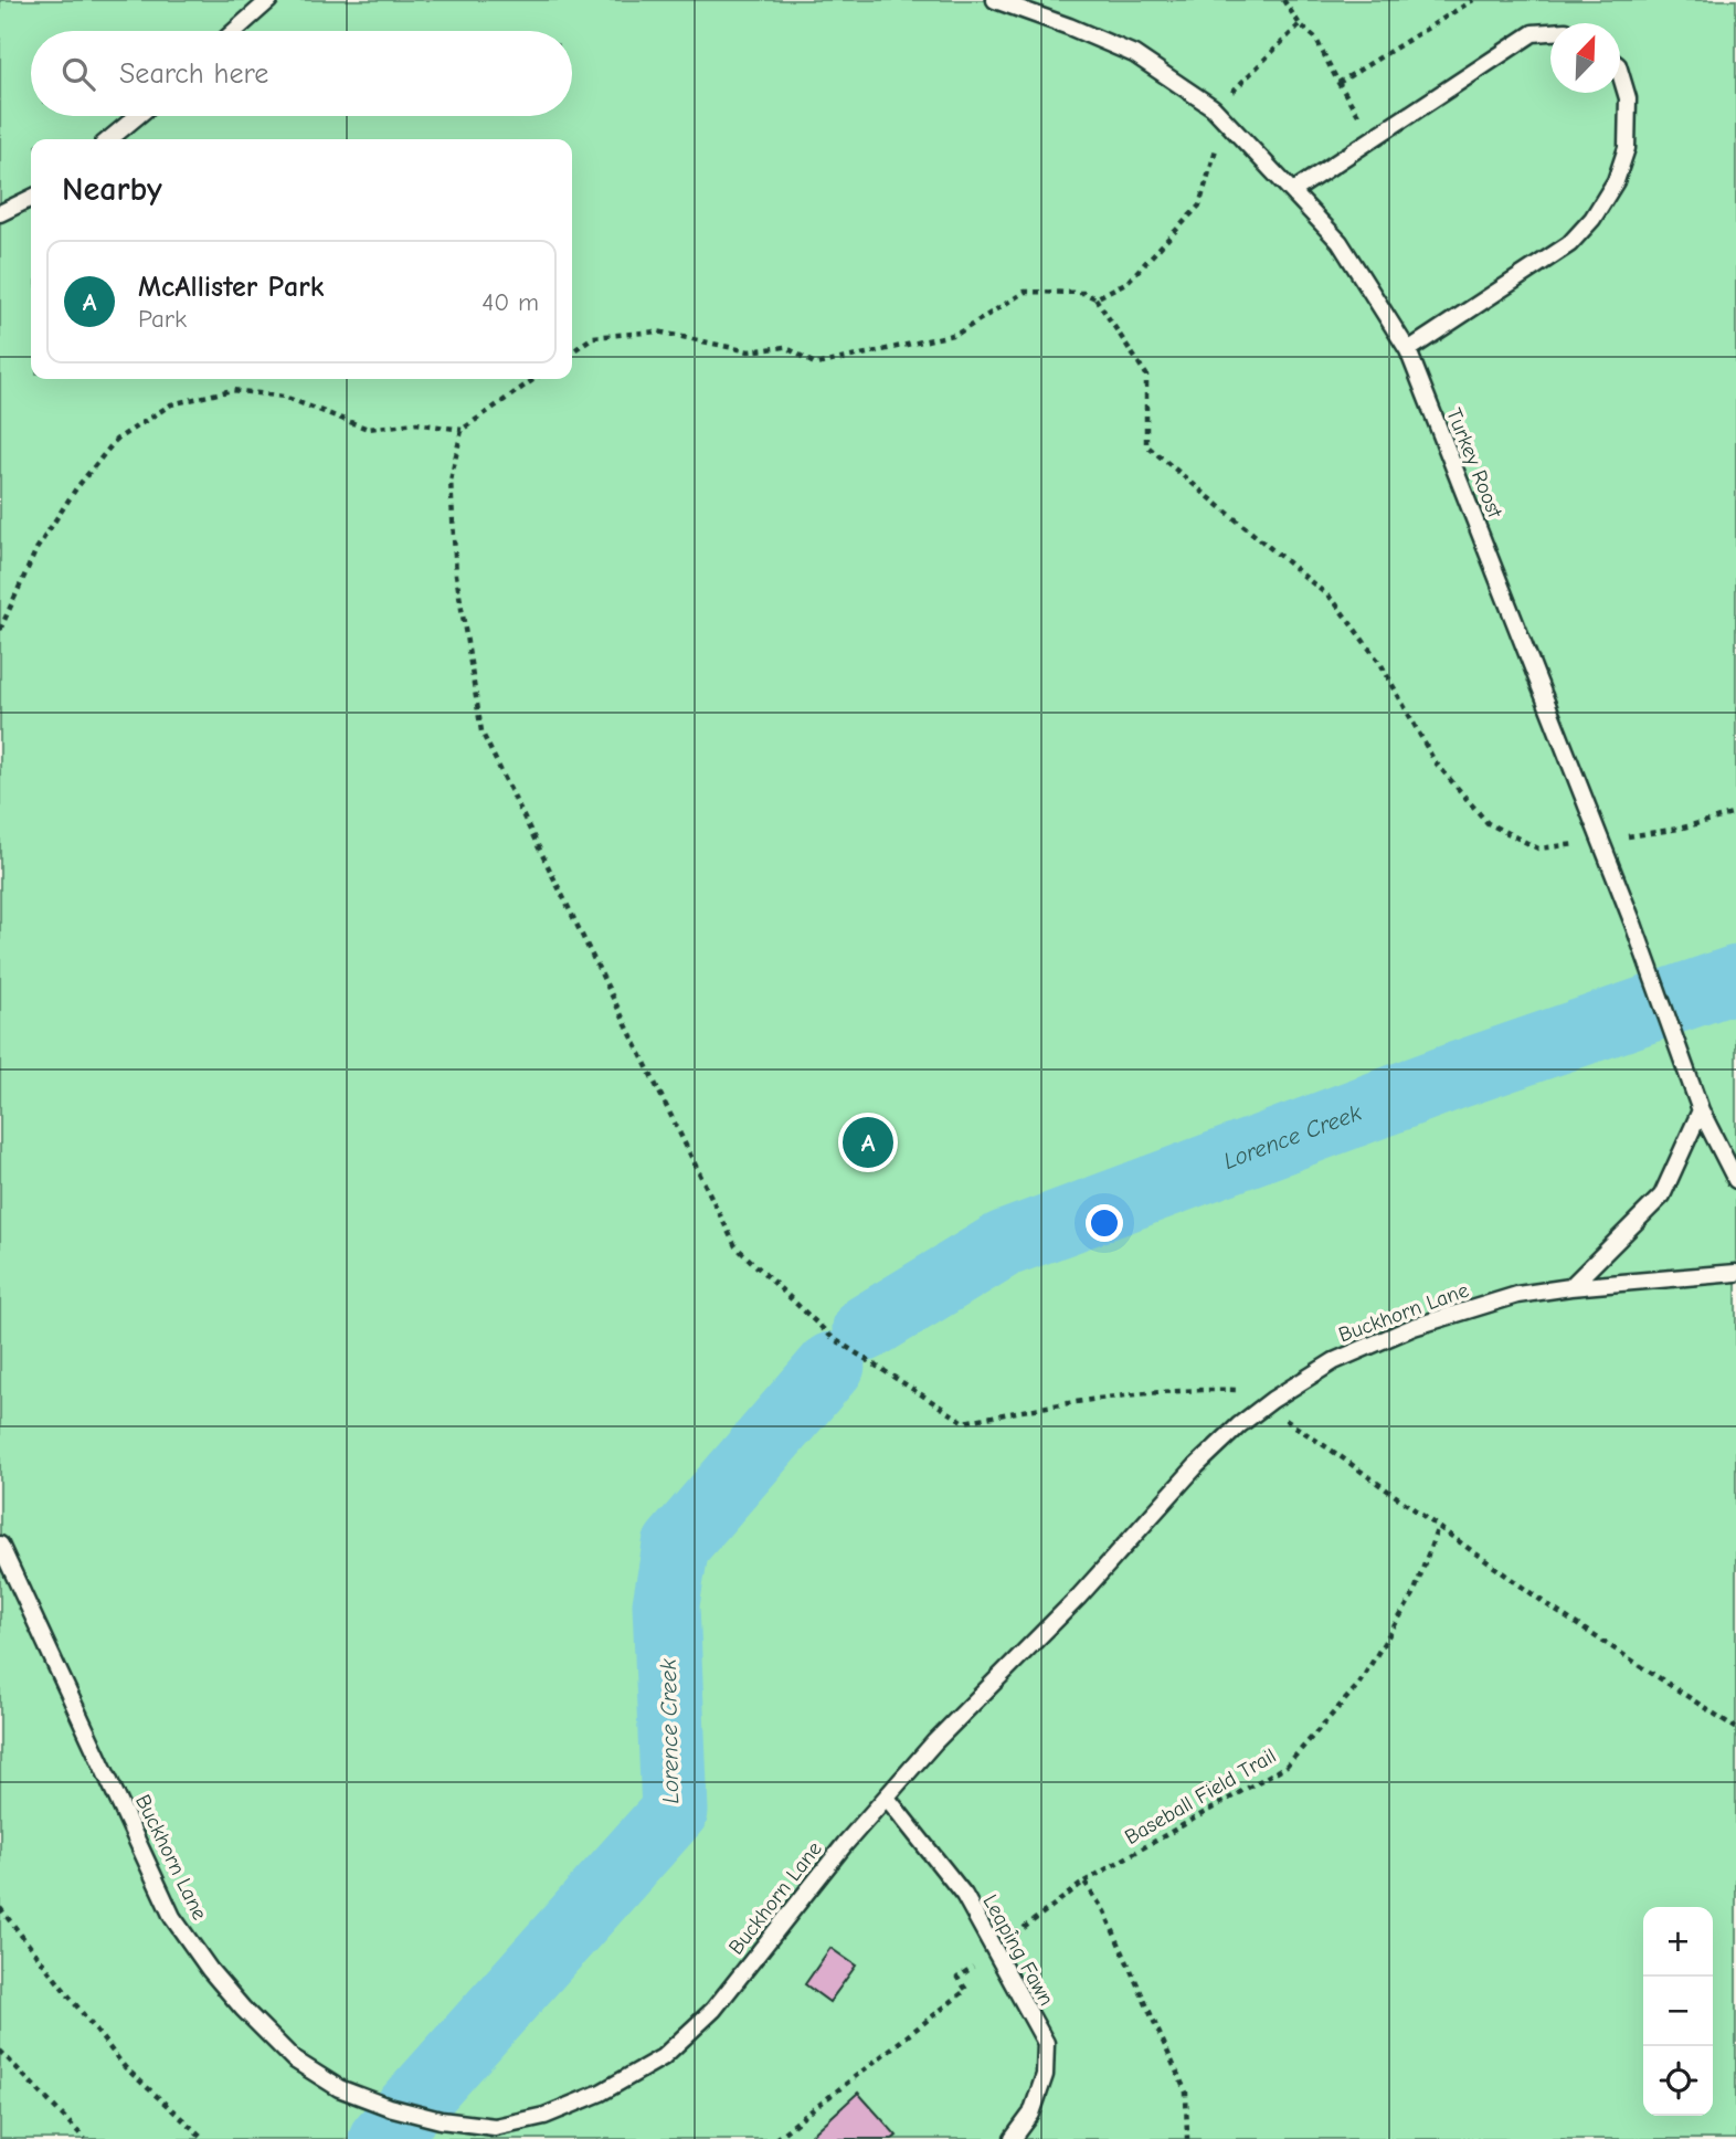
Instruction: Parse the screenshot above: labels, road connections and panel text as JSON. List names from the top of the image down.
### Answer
{
  "streets": {
    "lane": ["Turkey Roost", "Buckhorn Lane", "Leaping Fawn"],
    "path": ["Baseball Field Trail"]
  },
  "crossings": [
    ["Buckhorn Lane", "Leaping Fawn"]
  ],
  "water": ["Lorence Creek"],
  "north": "top right",
  "page": {
    "search": "Search here",
    "heading": "Nearby",
    "list": [
      {
        "mark": "A",
        "name": "McAllister Park",
        "note": "Park",
        "value": "40 m"
      }
    ],
    "pins": "A",
    "map_buttons": ["+", "−"]
  }
}
